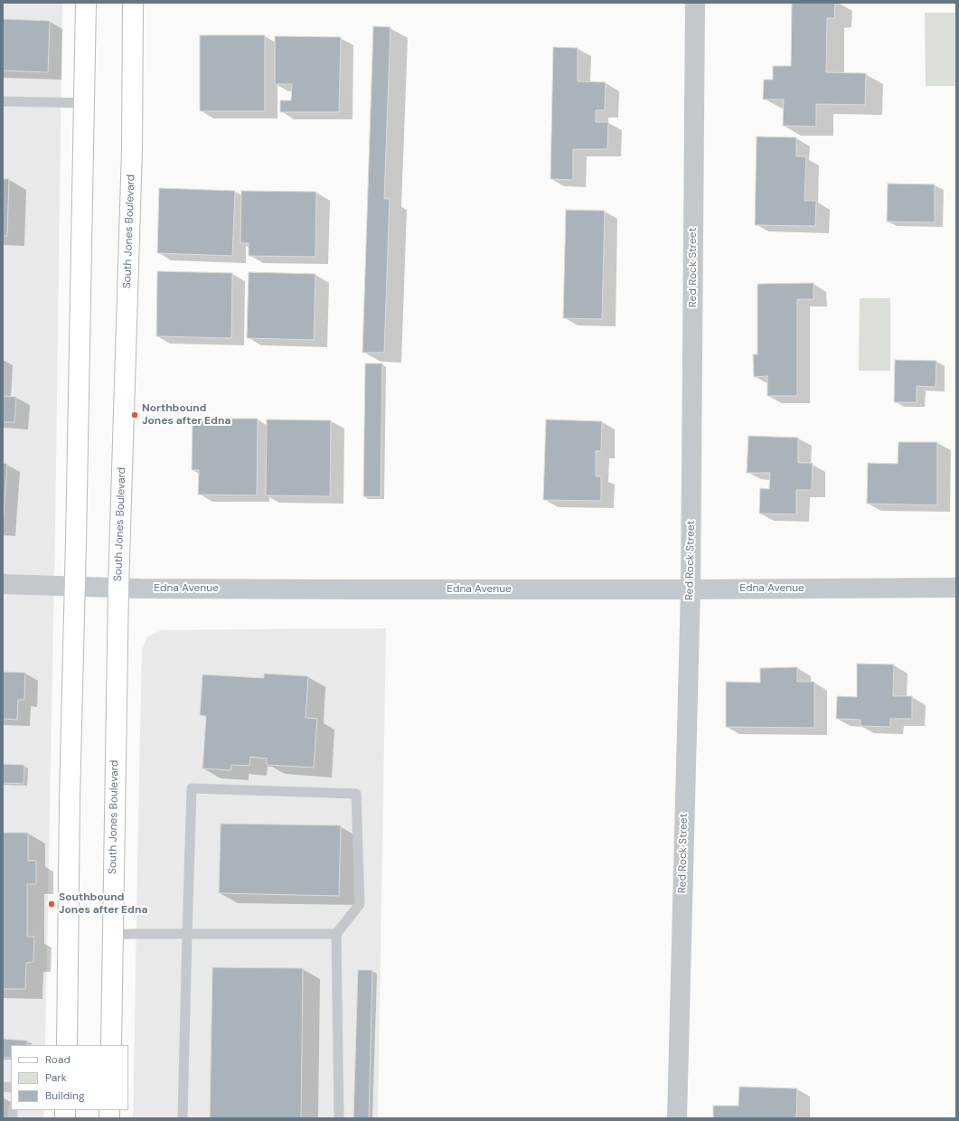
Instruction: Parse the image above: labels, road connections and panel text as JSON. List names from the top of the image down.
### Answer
{
  "streets": {
    "main road": ["South Jones Boulevard"],
    "street": ["Red Rock Street", "Edna Avenue"]
  },
  "crossings": [
    ["South Jones Boulevard", "Edna Avenue"],
    ["Red Rock Street", "Edna Avenue"]
  ],
  "places": ["Northbound Jones after Edna", "Southbound Jones after Edna"],
  "legend": ["Road", "Park", "Building"]
}
